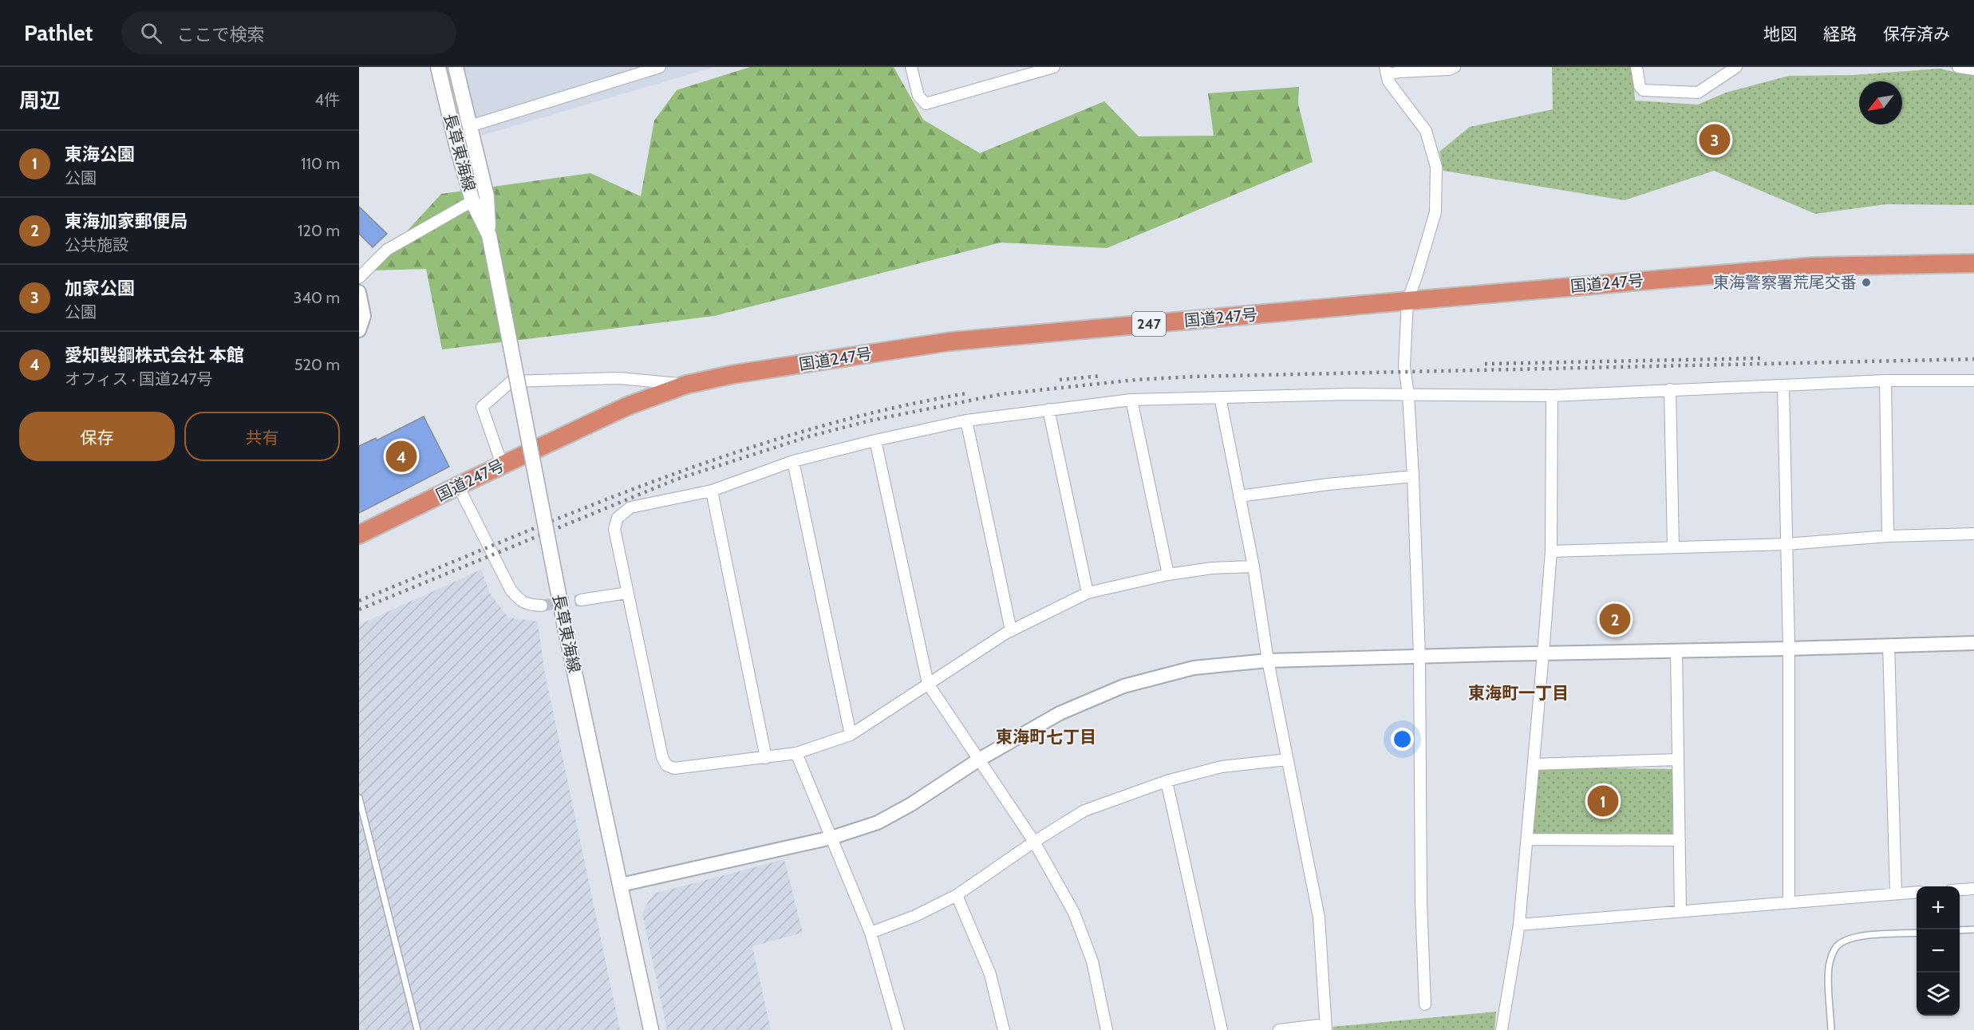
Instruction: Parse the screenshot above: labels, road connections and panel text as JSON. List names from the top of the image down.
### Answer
{
  "streets": {
    "highway": ["国道247号", "247"],
    "main road": ["長草東海線"]
  },
  "districts": ["東海町一丁目", "東海町七丁目"],
  "places": ["東海警察署荒尾交番"],
  "north": "bottom left",
  "page": {
    "header": "Pathlet",
    "search": "ここで検索",
    "nav": ["地図", "経路", "保存済み"],
    "heading": ["周辺", "4件"],
    "pins": [
      "3",
      "4",
      "2",
      "1"
    ],
    "list": [
      {
        "mark": "1",
        "name": "東海公園",
        "note": "公園",
        "value": "110 m"
      },
      {
        "mark": "2",
        "name": "東海加家郵便局",
        "note": "公共施設",
        "value": "120 m"
      },
      {
        "mark": "3",
        "name": "加家公園",
        "note": "公園",
        "value": "340 m"
      },
      {
        "mark": "4",
        "name": "愛知製鋼株式会社 本館",
        "note": "オフィス · 国道247号",
        "value": "520 m"
      }
    ],
    "buttons": ["保存", "共有"],
    "map_buttons": ["+", "−"]
  }
}
